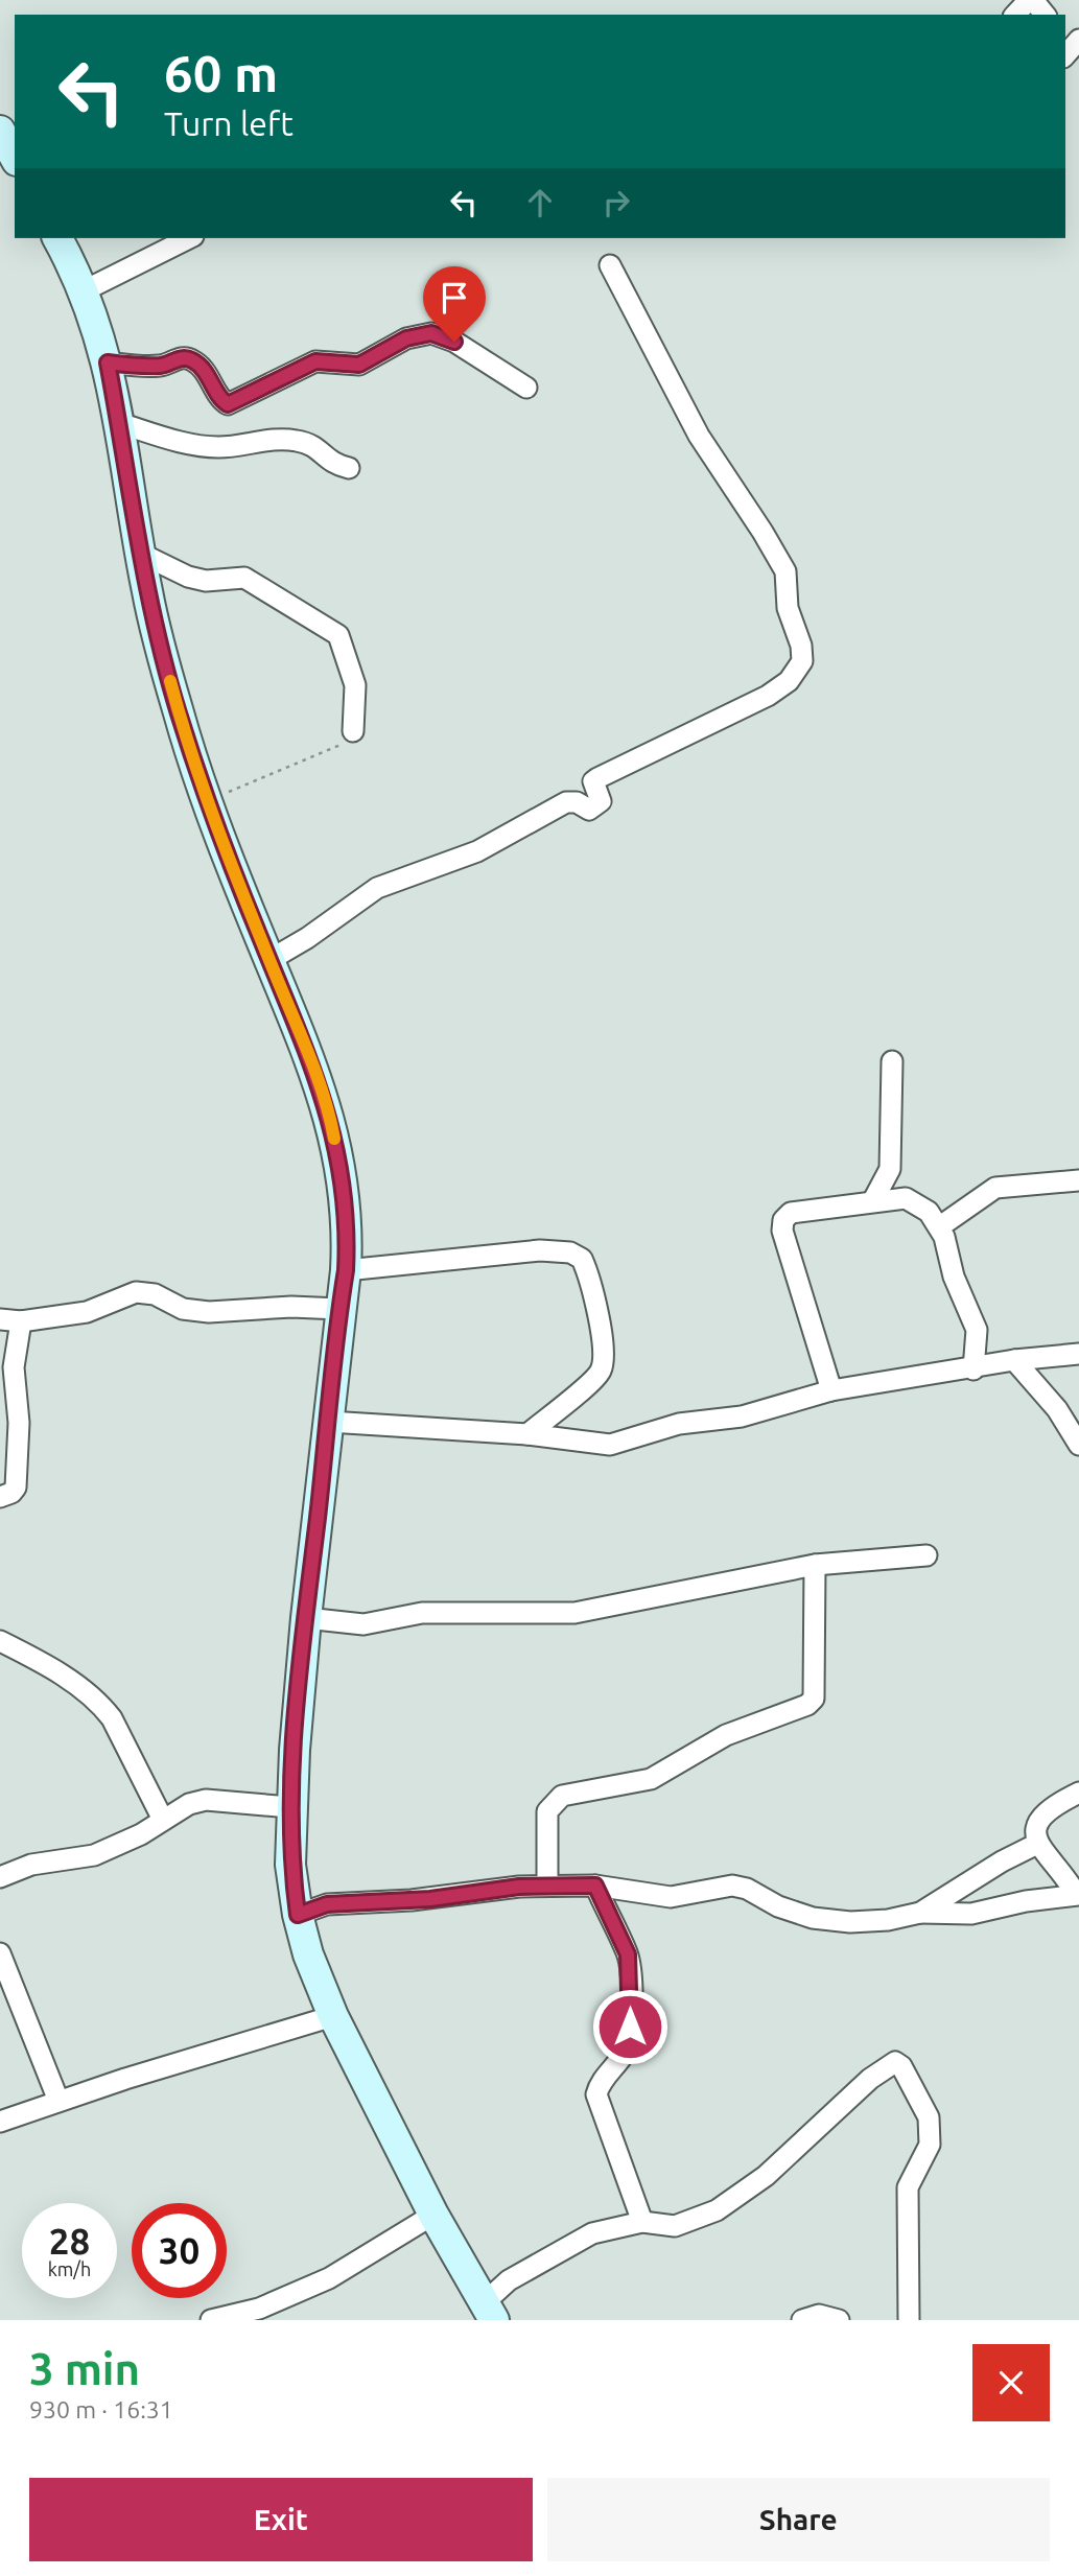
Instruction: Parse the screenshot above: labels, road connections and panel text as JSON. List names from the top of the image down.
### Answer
{
  "page": {
    "turn": ["60 m", "Turn left"],
    "speed": "28 km/h",
    "limit": "30",
    "heading": ["3 min", "930 m · 16:31"],
    "buttons": ["Exit", "Share"]
  }
}
